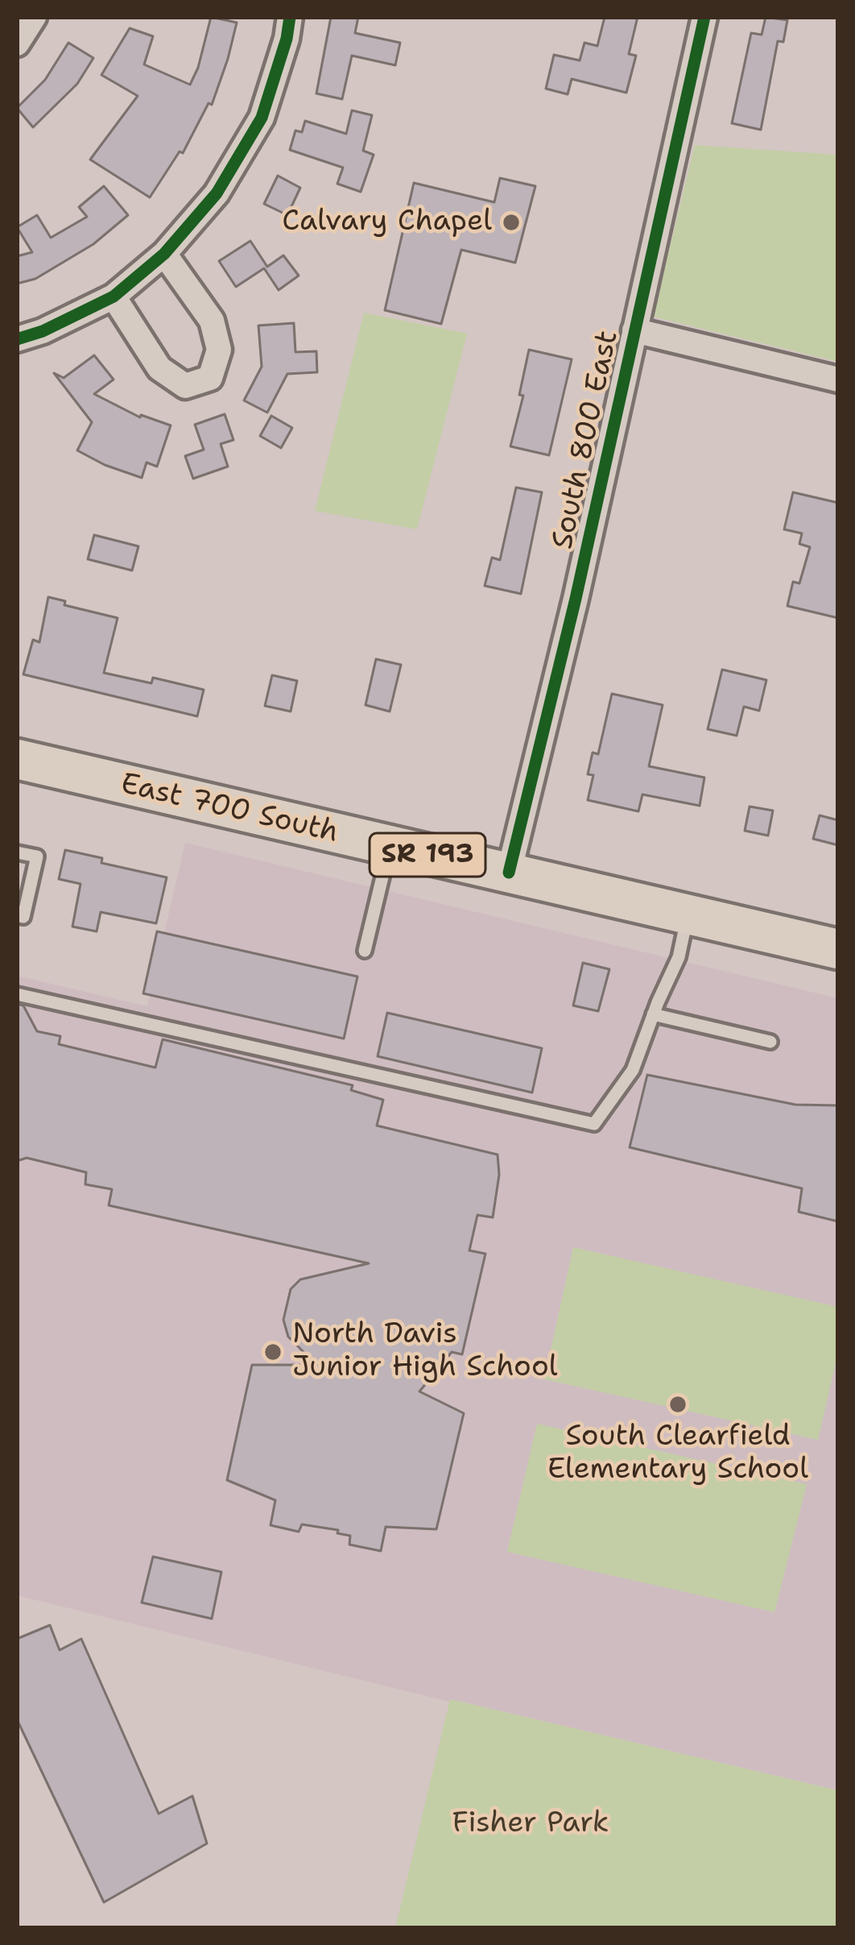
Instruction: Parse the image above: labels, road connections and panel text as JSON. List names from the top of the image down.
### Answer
{
  "streets": {
    "main road": ["East 700 South", "SR 193"],
    "street": ["South 800 East"]
  },
  "crossings": [
    ["South 800 East", "East 700 South"]
  ],
  "parks": ["Fisher Park"],
  "places": ["Calvary Chapel", "North Davis Junior High School", "South Clearfield Elementary School"]
}
